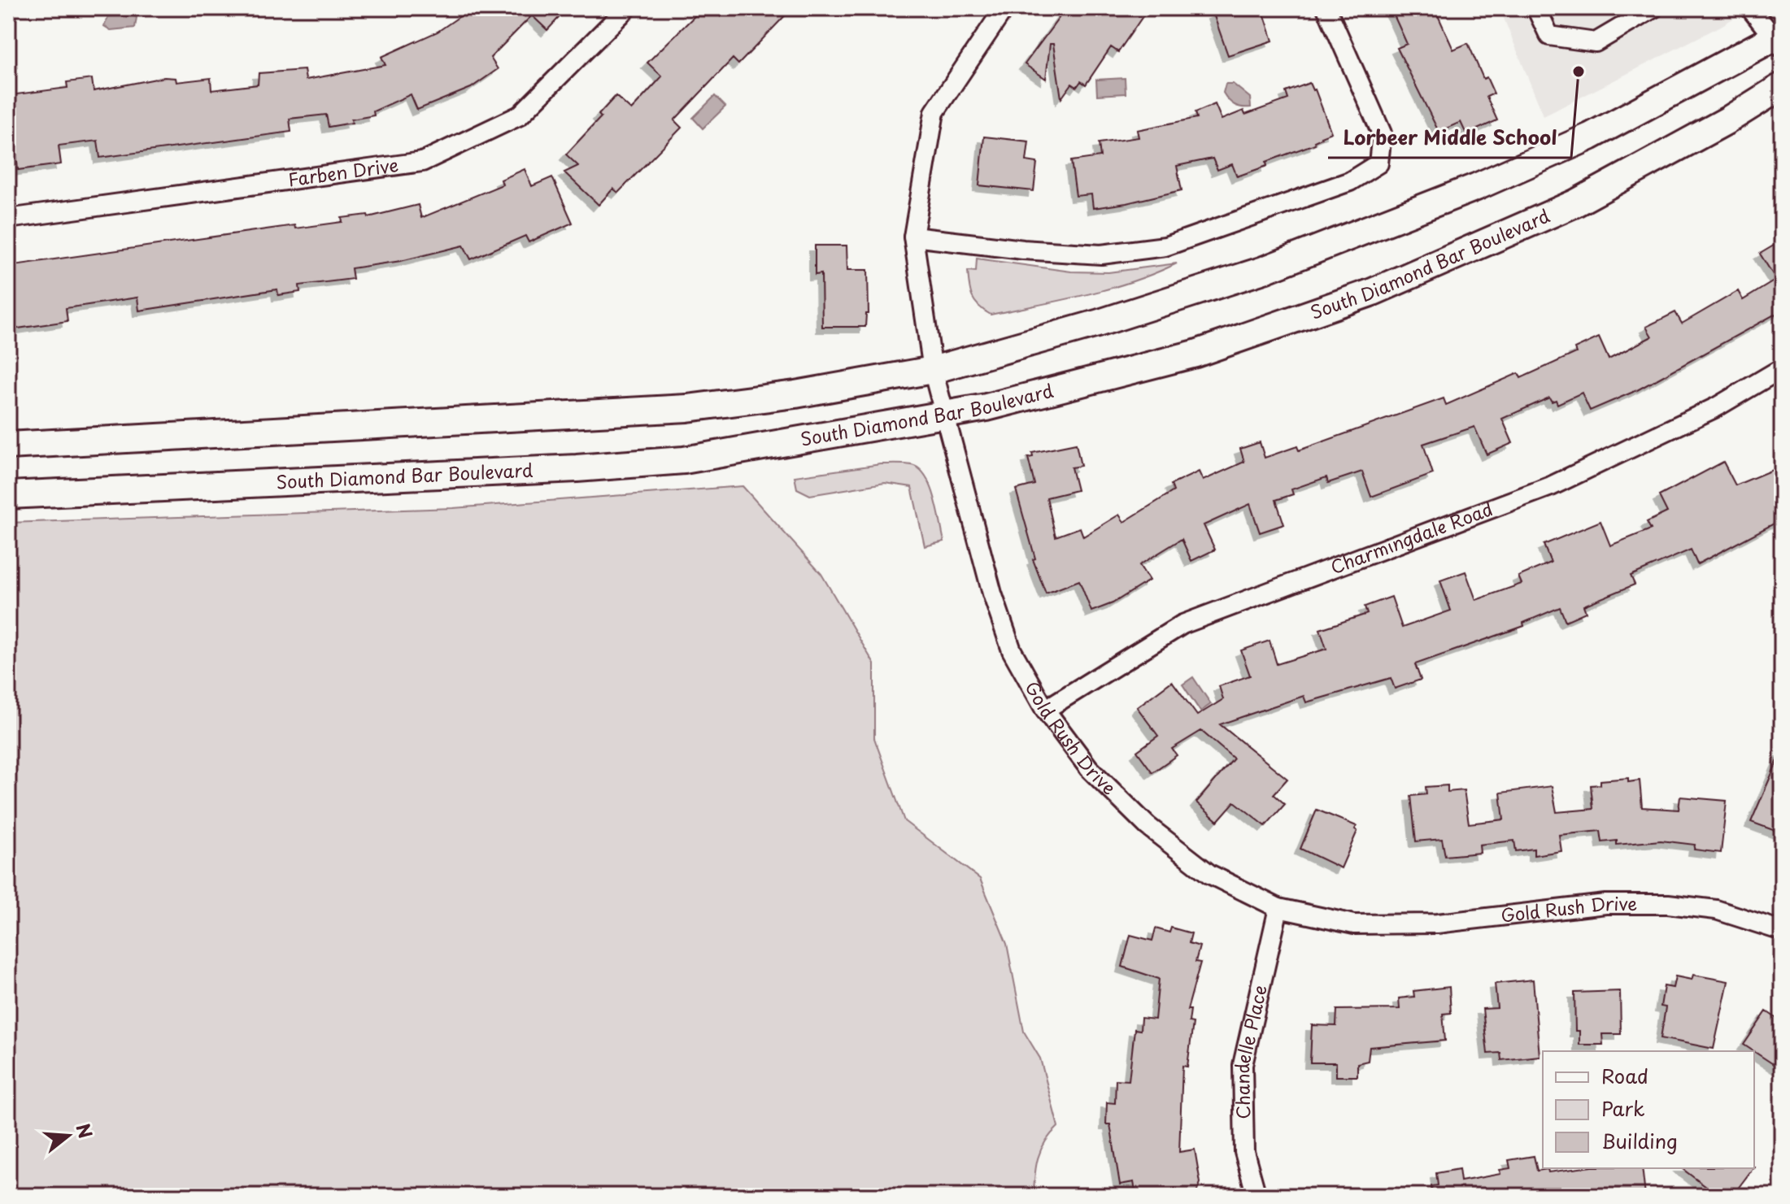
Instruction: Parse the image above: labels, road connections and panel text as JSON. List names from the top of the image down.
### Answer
{
  "streets": {
    "main road": ["South Diamond Bar Boulevard"],
    "street": [
      "Farben Drive",
      "Charmingdale Road",
      "Gold Rush Drive",
      "Chandelle Place"
    ]
  },
  "crossings": [
    ["South Diamond Bar Boulevard", "Gold Rush Drive"],
    ["Charmingdale Road", "Gold Rush Drive"],
    ["Gold Rush Drive", "Chandelle Place"]
  ],
  "places": ["Lorbeer Middle School"],
  "legend": ["Road", "Park", "Building"],
  "north": "right"
}
